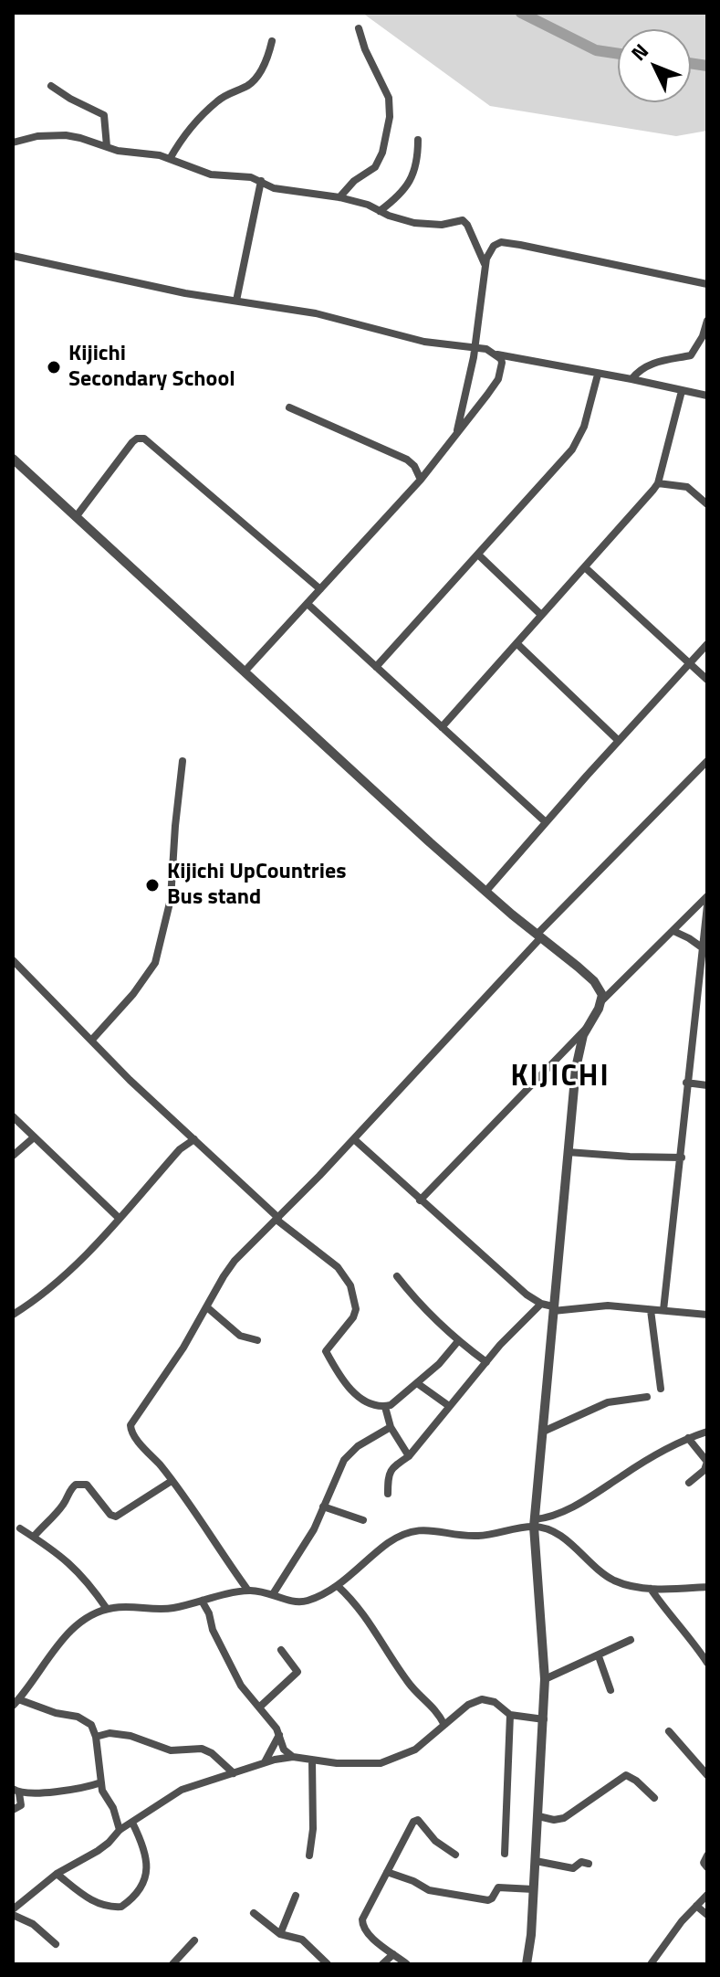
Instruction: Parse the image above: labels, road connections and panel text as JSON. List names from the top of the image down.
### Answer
{
  "districts": ["KIJICHI"],
  "places": ["Kijichi Secondary School", "Kijichi UpCountries Bus stand"],
  "north": "top left"
}
